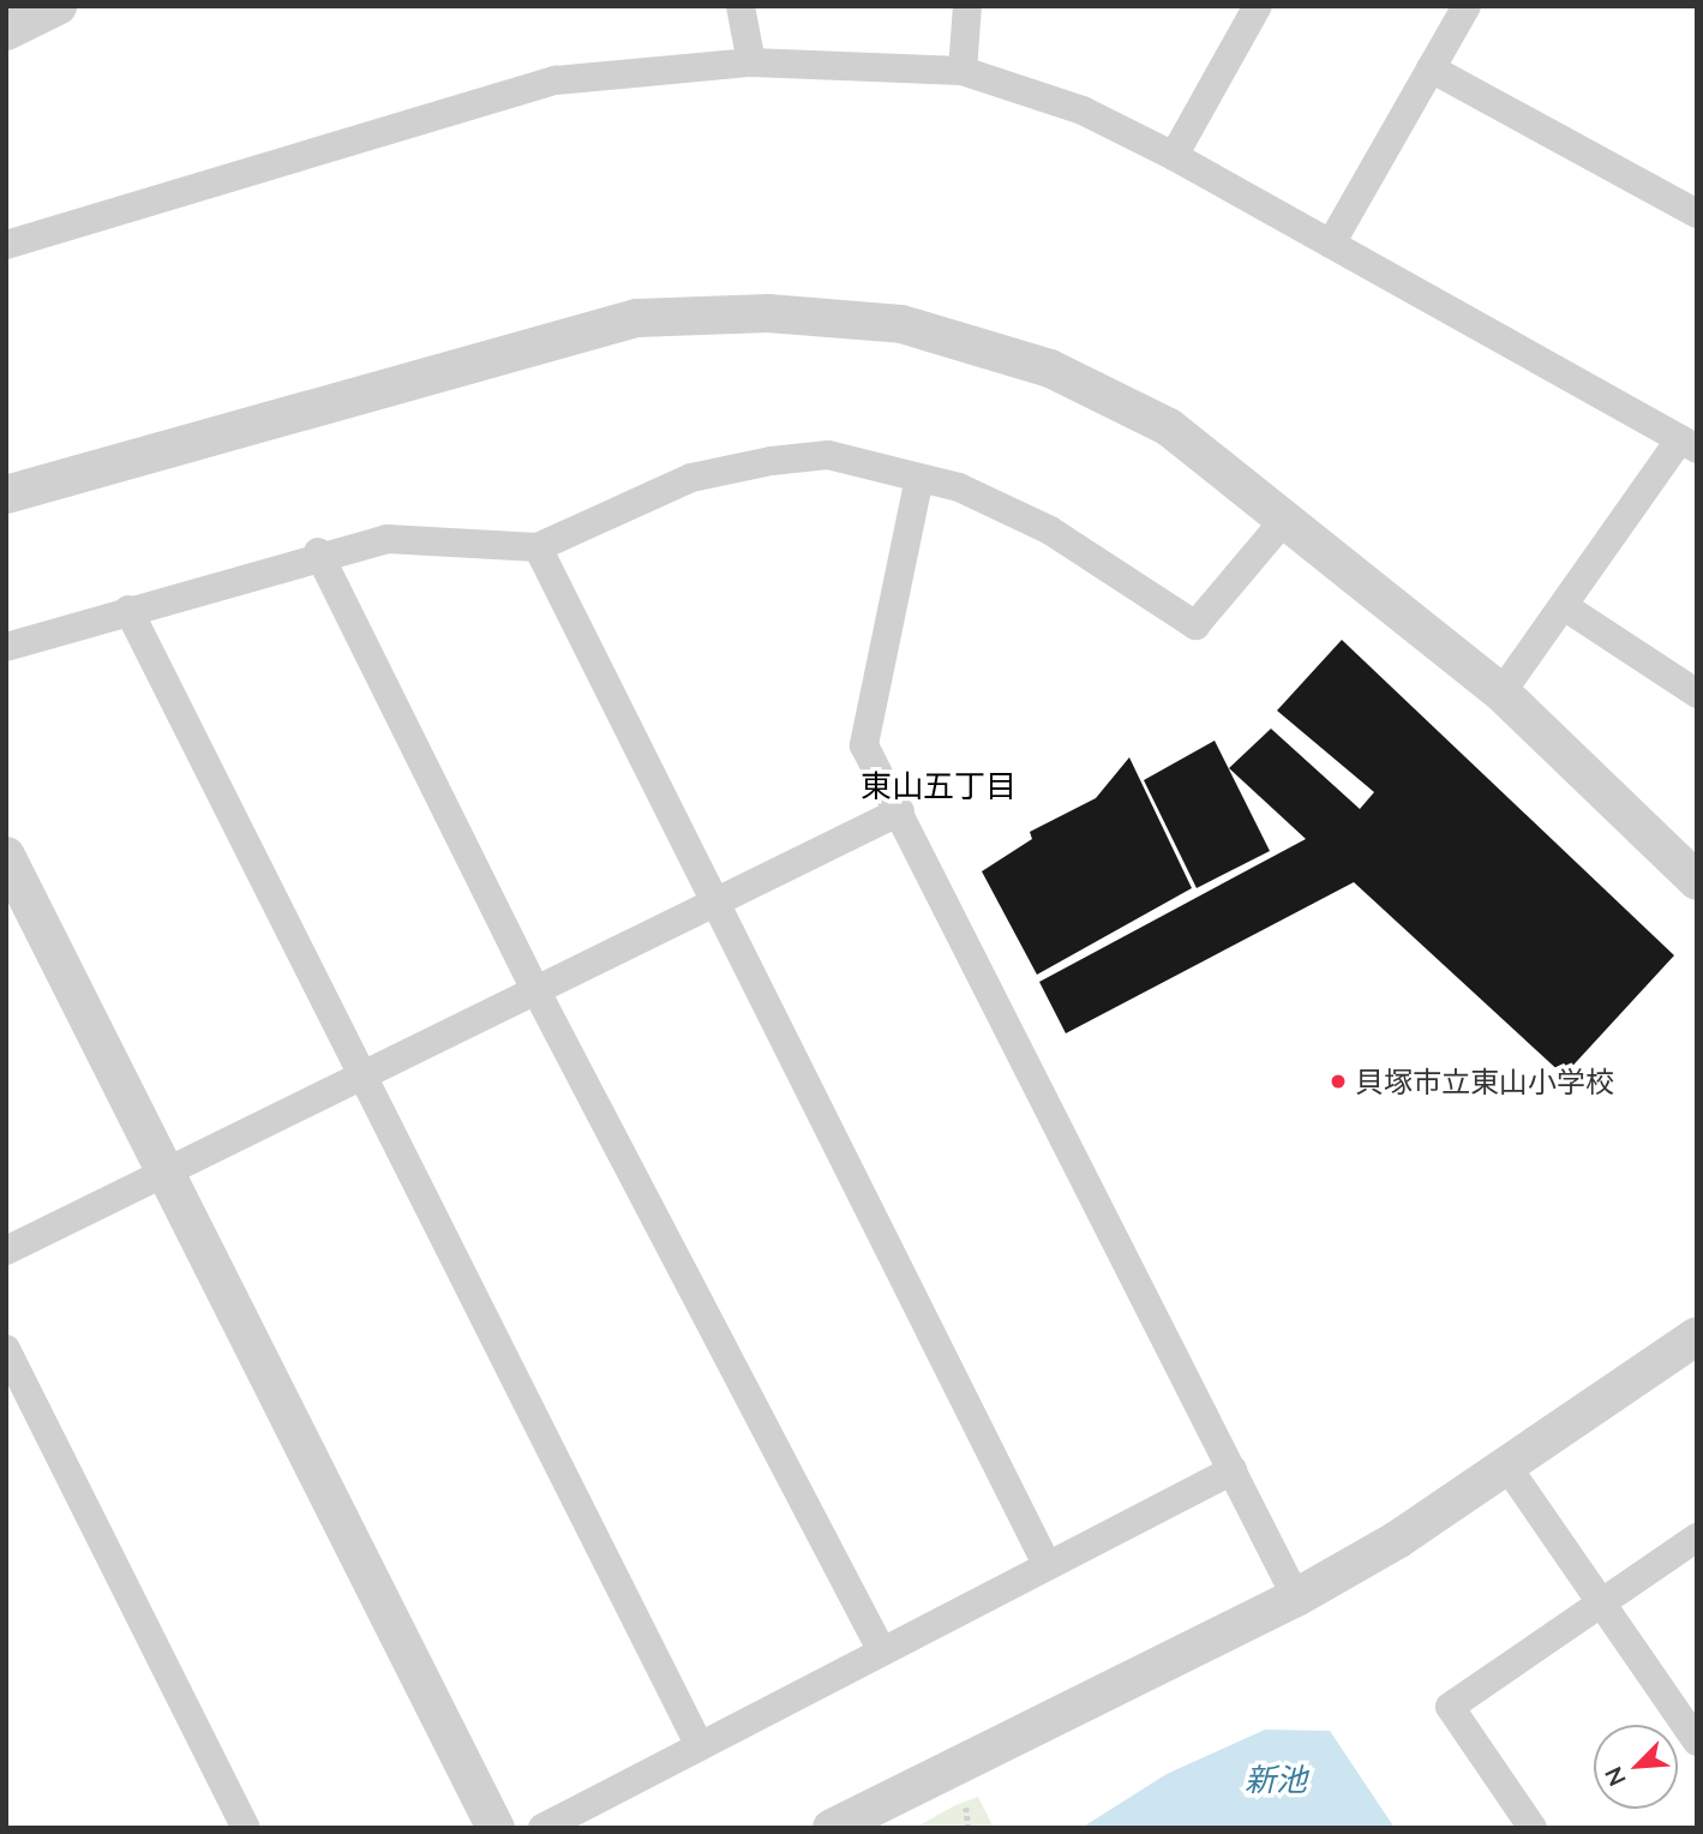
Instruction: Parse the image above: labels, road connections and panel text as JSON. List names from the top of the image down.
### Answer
{
  "districts": ["東山五丁目"],
  "water": ["新池"],
  "places": ["貝塚市立東山小学校"],
  "north": "bottom left"
}
